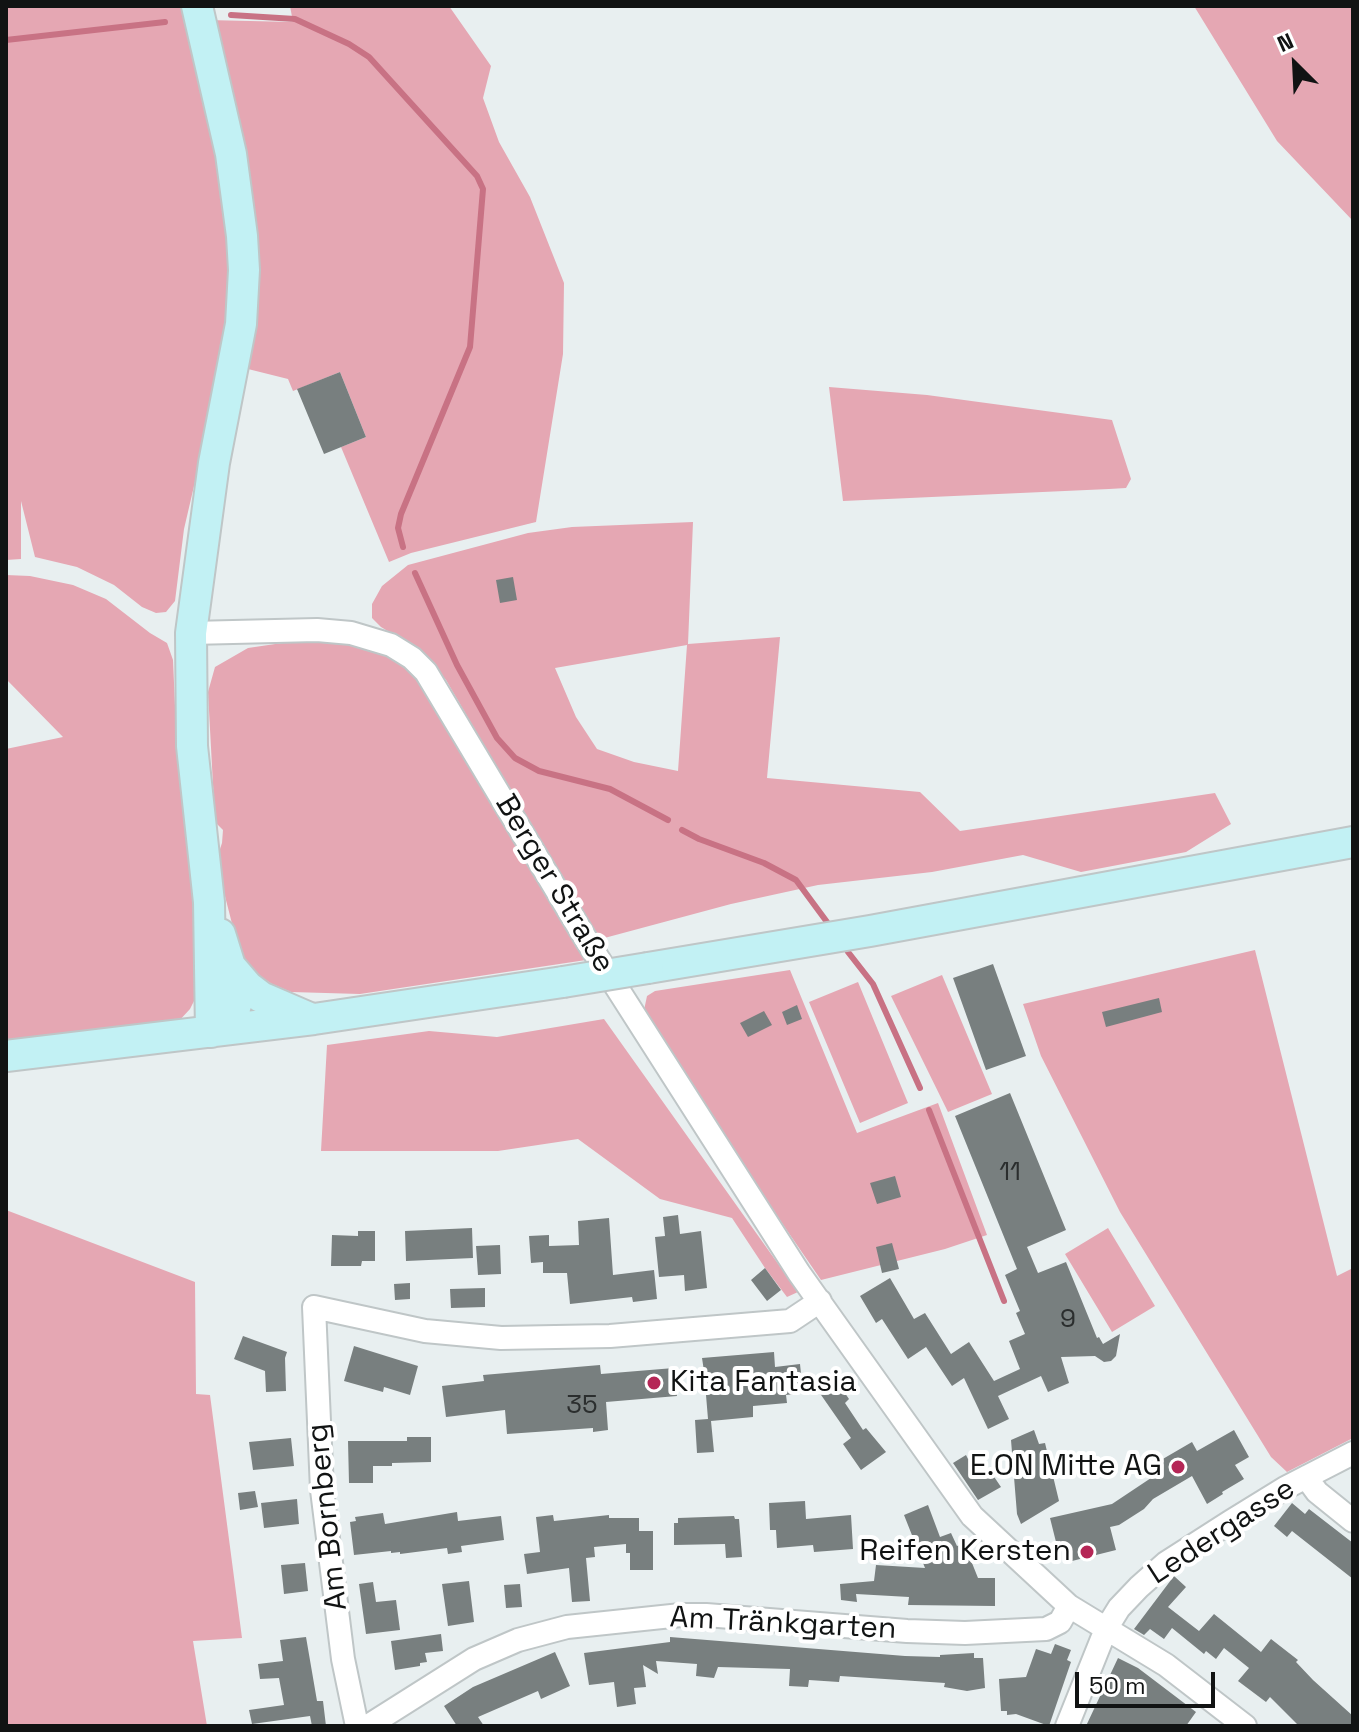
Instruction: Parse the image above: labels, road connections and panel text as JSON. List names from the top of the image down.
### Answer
{
  "streets": {
    "street": [
      "Berger Straße",
      "Am Bornberg",
      "Ledergasse",
      "Am Tränkgarten"
    ]
  },
  "crossings": [
    ["Berger Straße", "Am Bornberg"],
    ["Berger Straße", "Ledergasse"],
    ["Berger Straße", "Am Tränkgarten"]
  ],
  "places": ["Kita Fantasia", "E.ON Mitte AG", "Reifen Kersten"],
  "house_numbers": ["11", "9", "35"],
  "scale_bar": "50 m",
  "north": "top left"
}
